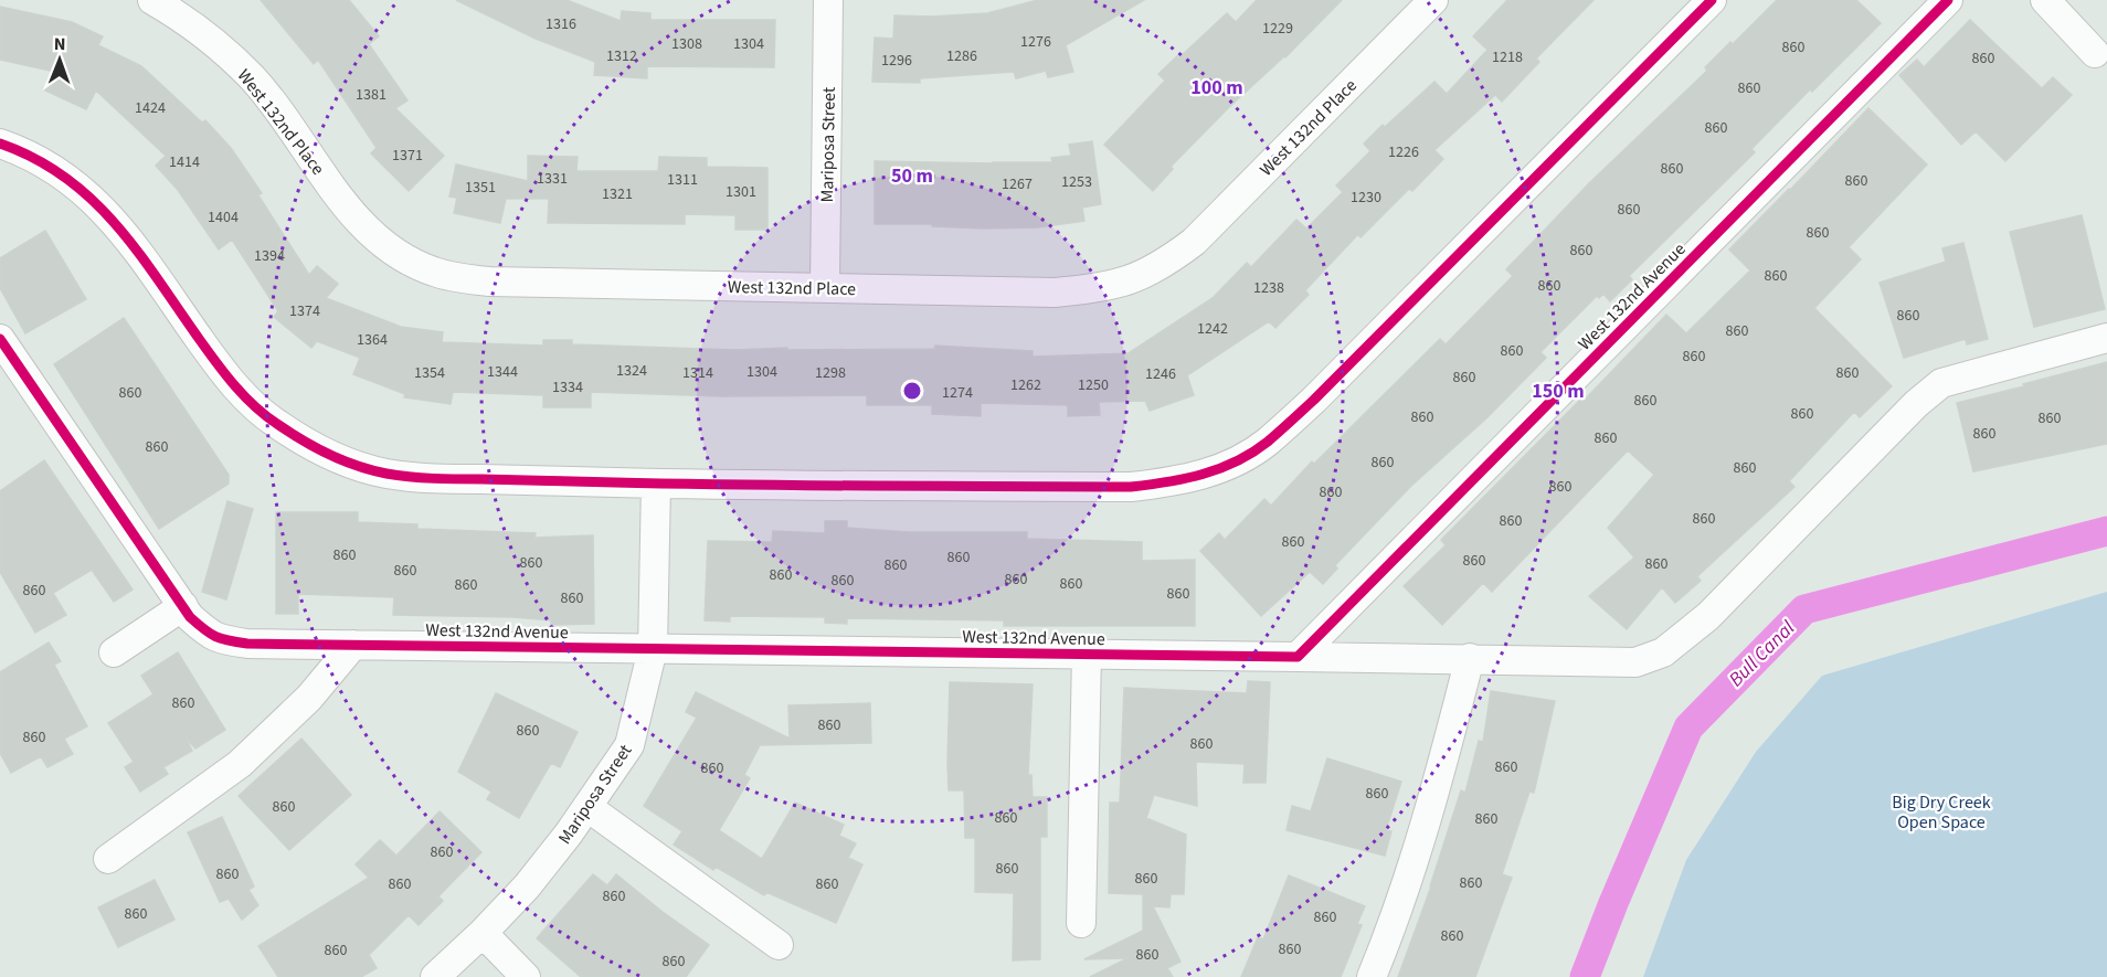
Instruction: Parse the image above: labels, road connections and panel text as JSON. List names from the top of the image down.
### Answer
{
  "streets": {
    "street": ["West 132nd Place", "Mariposa Street", "West 132nd Avenue"]
  },
  "crossings": [
    ["West 132nd Place", "Mariposa Street"],
    ["Mariposa Street", "West 132nd Avenue"]
  ],
  "water": ["Bull Canal"],
  "parks": ["Big Dry Creek Open Space"],
  "house_numbers": [
    "1316",
    "1229",
    "1276",
    "1308",
    "1304",
    "860",
    "1312",
    "1286",
    "1218",
    "860",
    "1296",
    "860",
    "1381",
    "1424",
    "860",
    "1226",
    "1371",
    "1414",
    "860",
    "1331",
    "1311",
    "860",
    "1253",
    "1267",
    "1351",
    "1301",
    "1321",
    "1230",
    "860",
    "1404",
    "860",
    "860",
    "1394",
    "860",
    "860",
    "1238",
    "1374",
    "860",
    "1242",
    "860",
    "1364",
    "860",
    "860",
    "1324",
    "1344",
    "1304",
    "1354",
    "1314",
    "1298",
    "860",
    "1246",
    "860",
    "1262",
    "1250",
    "1334",
    "860",
    "1274",
    "860",
    "860",
    "860",
    "860",
    "860",
    "860",
    "860",
    "860",
    "860",
    "860",
    "860",
    "860",
    "860",
    "860",
    "860",
    "860",
    "860",
    "860",
    "860",
    "860",
    "860",
    "860",
    "860",
    "860",
    "860",
    "860",
    "860",
    "860",
    "860",
    "860",
    "860",
    "860",
    "860",
    "860",
    "860",
    "860",
    "860",
    "860",
    "860",
    "860",
    "860",
    "860",
    "860",
    "860",
    "860",
    "860",
    "860",
    "860",
    "860",
    "860",
    "860",
    "860",
    "860",
    "860",
    "860"
  ],
  "north": "top",
  "rings": ["100 m", "50 m", "150 m"]
}
